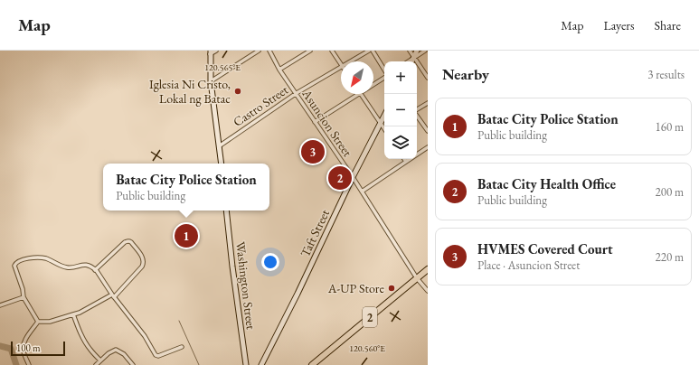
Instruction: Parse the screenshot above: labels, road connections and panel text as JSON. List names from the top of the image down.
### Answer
{
  "streets": {
    "highway": ["2"],
    "street": [
      "Castro Street",
      "Asuncion Street",
      "Taft Street",
      "Washington Street"
    ]
  },
  "crossings": [
    ["Castro Street", "Asuncion Street"],
    ["Asuncion Street", "Taft Street"],
    ["Asuncion Street", "2"]
  ],
  "places": ["Iglesia Ni Cristo, Lokal ng Batac", "A-UP Store"],
  "scale_bar": "100 m",
  "north": "bottom left",
  "page": {
    "header": "Map",
    "nav": ["Map", "Layers", "Share"],
    "heading": ["Nearby", "3 results"],
    "map_buttons": ["+", "−"],
    "list": [
      {
        "mark": "1",
        "name": "Batac City Police Station",
        "note": "Public building",
        "value": "160 m"
      },
      {
        "mark": "2",
        "name": "Batac City Health Office",
        "note": "Public building",
        "value": "200 m"
      },
      {
        "mark": "3",
        "name": "HVMES Covered Court",
        "note": "Place · Asuncion Street",
        "value": "220 m"
      }
    ],
    "pins": ["3", "2", "1"],
    "popup": ["Batac City Police Station", "Public building"],
    "scale": "100 m"
  },
  "coordinates": ["120.565°E", "120.560°E"]
}
